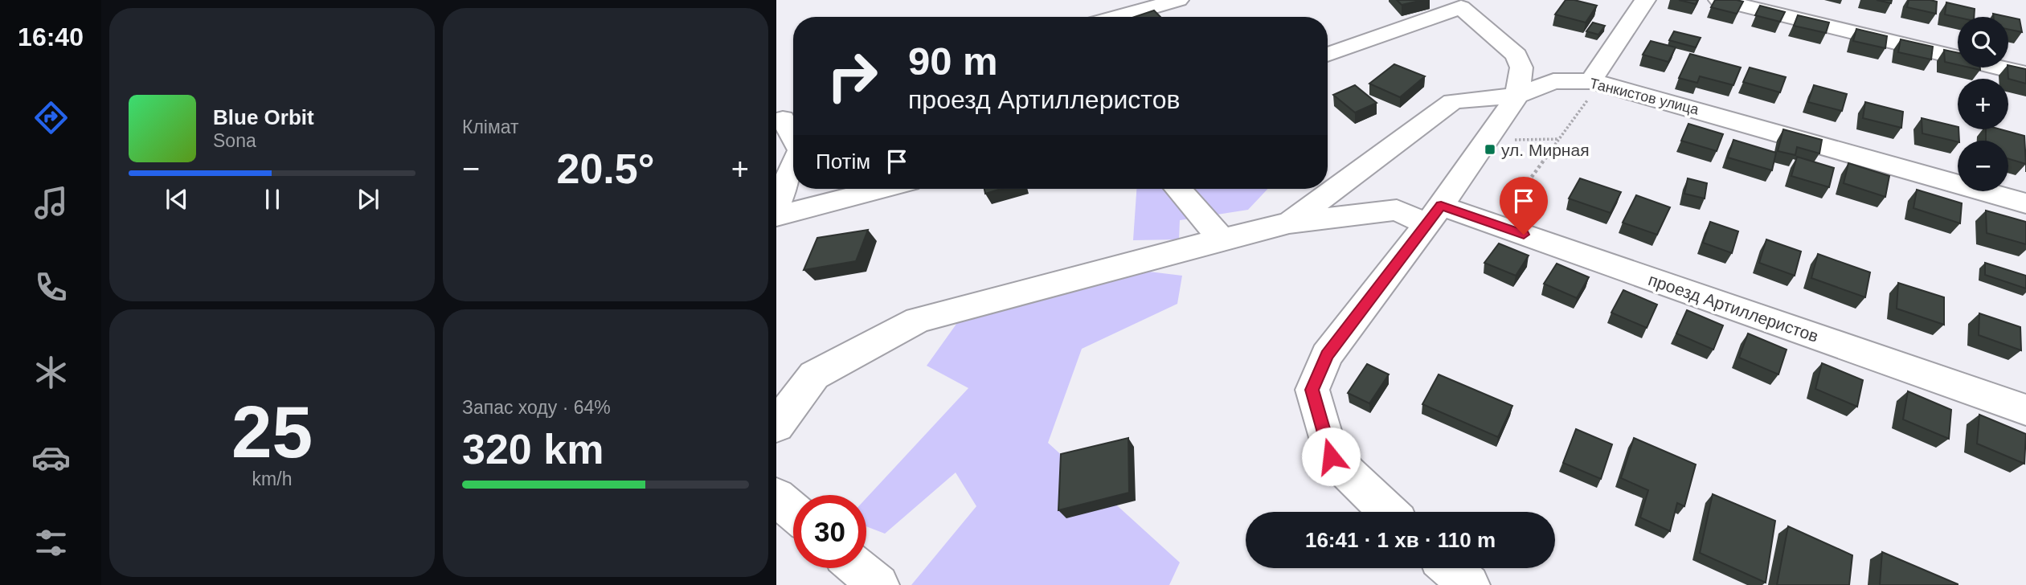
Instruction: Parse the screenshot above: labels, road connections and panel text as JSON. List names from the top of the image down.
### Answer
{
  "streets": {
    "street": ["Танкистов улица", "проезд Артиллеристов"]
  },
  "crossings": [
    ["Танкистов улица", "проезд Артиллеристов"]
  ],
  "places": {
    "transit": ["ул. Мирная"]
  },
  "page": {
    "tabs": "16:40",
    "tile": [
      "Клімат",
      ["25", "km/h"],
      ["Запас ходу · 64%", "320 km"]
    ],
    "map_buttons": ["+", "−"],
    "turn": ["90 m", "проезд Артиллеристов"],
    "song": ["Blue Orbit", "Sona"],
    "then": "Потім",
    "heat": ["−", "20.5°", "+"],
    "limit": "30",
    "trip": "16:41 · 1 хв · 110 m"
  }
}
